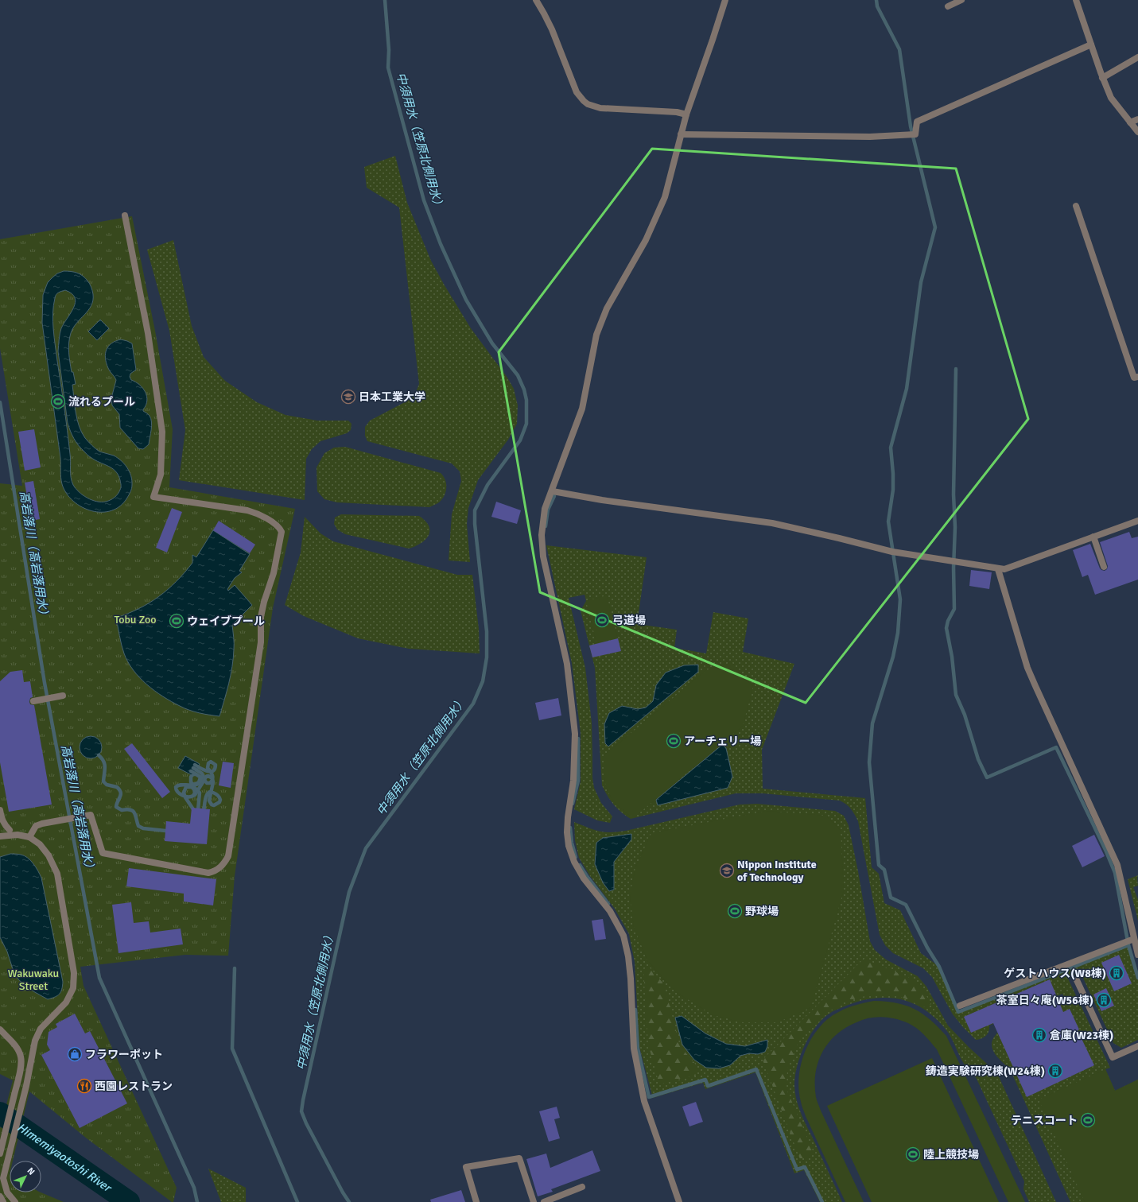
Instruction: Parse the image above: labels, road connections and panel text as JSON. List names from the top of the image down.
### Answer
{
  "water": ["中須用水（笠原北側用水）", "高岩落川（高岩落用水）", "Himemiyaotoshi River"],
  "parks": ["Tobu Zoo", "Wakuwaku Street"],
  "places": {
    "school or university": ["日本工業大学", "Nippon Institute of Technology"],
    "sports": [
      "流れるプール",
      "弓道場",
      "ウェイブプール",
      "アーチェリー場",
      "野球場",
      "テニスコート",
      "陸上競技場"
    ],
    "building": [
      "ゲストハウス(W8棟)",
      "茶室日々庵(W56棟)",
      "倉庫(W23棟)",
      "鋳造実験研究棟(W24棟)"
    ],
    "shop": ["フラワーポット"],
    "restaurant": ["西園レストラン"]
  },
  "north": "top right"
}
